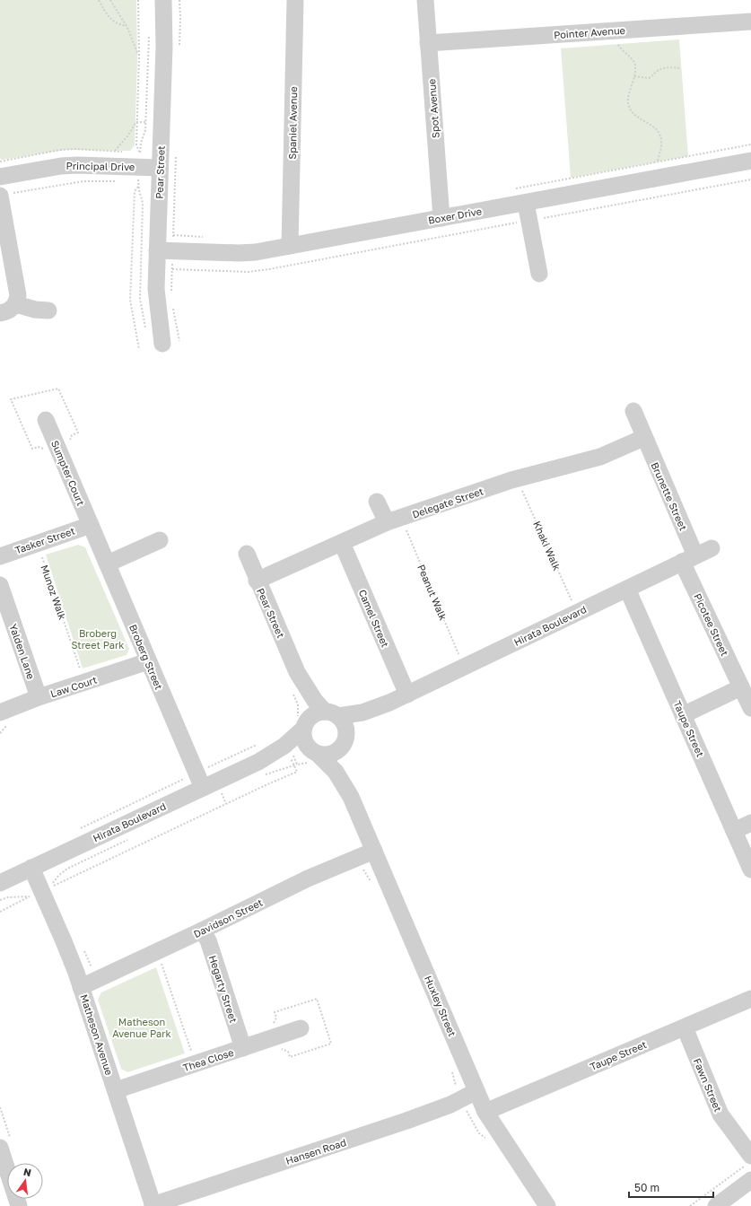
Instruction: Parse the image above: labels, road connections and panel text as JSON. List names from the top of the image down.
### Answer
{
  "streets": {
    "street": [
      "Pointer Avenue",
      "Spot Avenue",
      "Spaniel Avenue",
      "Principal Drive",
      "Pear Street",
      "Boxer Drive",
      "Sumpter Court",
      "Brunette Street",
      "Delegate Street",
      "Tasker Street",
      "Camel Street",
      "Picotee Street",
      "Hirata Boulevard",
      "Yalden Lane",
      "Broberg Street",
      "Law Court",
      "Taupe Street",
      "Davidson Street",
      "Hegarty Street",
      "Huxley Street",
      "Matheson Avenue",
      "Thea Close",
      "Fawn Street",
      "Hansen Road"
    ],
    "path": ["Khaki Walk", "Munoz Walk", "Peanut Walk"]
  },
  "crossings": [
    ["Pointer Avenue", "Spot Avenue"],
    ["Spot Avenue", "Boxer Drive"],
    ["Spaniel Avenue", "Boxer Drive"],
    ["Principal Drive", "Pear Street"],
    ["Pear Street", "Boxer Drive"],
    ["Pear Street", "Delegate Street"],
    ["Pear Street", "Hirata Boulevard"],
    ["Pear Street", "Huxley Street"],
    ["Sumpter Court", "Tasker Street"],
    ["Sumpter Court", "Broberg Street"],
    ["Brunette Street", "Delegate Street"],
    ["Brunette Street", "Picotee Street"],
    ["Brunette Street", "Hirata Boulevard"],
    ["Delegate Street", "Khaki Walk"],
    ["Delegate Street", "Peanut Walk"],
    ["Delegate Street", "Camel Street"],
    ["Tasker Street", "Broberg Street"],
    ["Khaki Walk", "Hirata Boulevard"],
    ["Peanut Walk", "Hirata Boulevard"],
    ["Camel Street", "Hirata Boulevard"],
    ["Picotee Street", "Hirata Boulevard"],
    ["Hirata Boulevard", "Broberg Street"],
    ["Hirata Boulevard", "Taupe Street"],
    ["Hirata Boulevard", "Huxley Street"],
    ["Hirata Boulevard", "Matheson Avenue"],
    ["Yalden Lane", "Law Court"],
    ["Broberg Street", "Law Court"],
    ["Taupe Street", "Huxley Street"],
    ["Taupe Street", "Fawn Street"],
    ["Davidson Street", "Hegarty Street"],
    ["Davidson Street", "Huxley Street"],
    ["Davidson Street", "Matheson Avenue"],
    ["Hegarty Street", "Thea Close"],
    ["Huxley Street", "Hansen Road"],
    ["Matheson Avenue", "Thea Close"],
    ["Matheson Avenue", "Hansen Road"]
  ],
  "parks": ["Broberg Street Park", "Matheson Avenue Park"],
  "scale_bar": "50 m",
  "north": "top"
}
